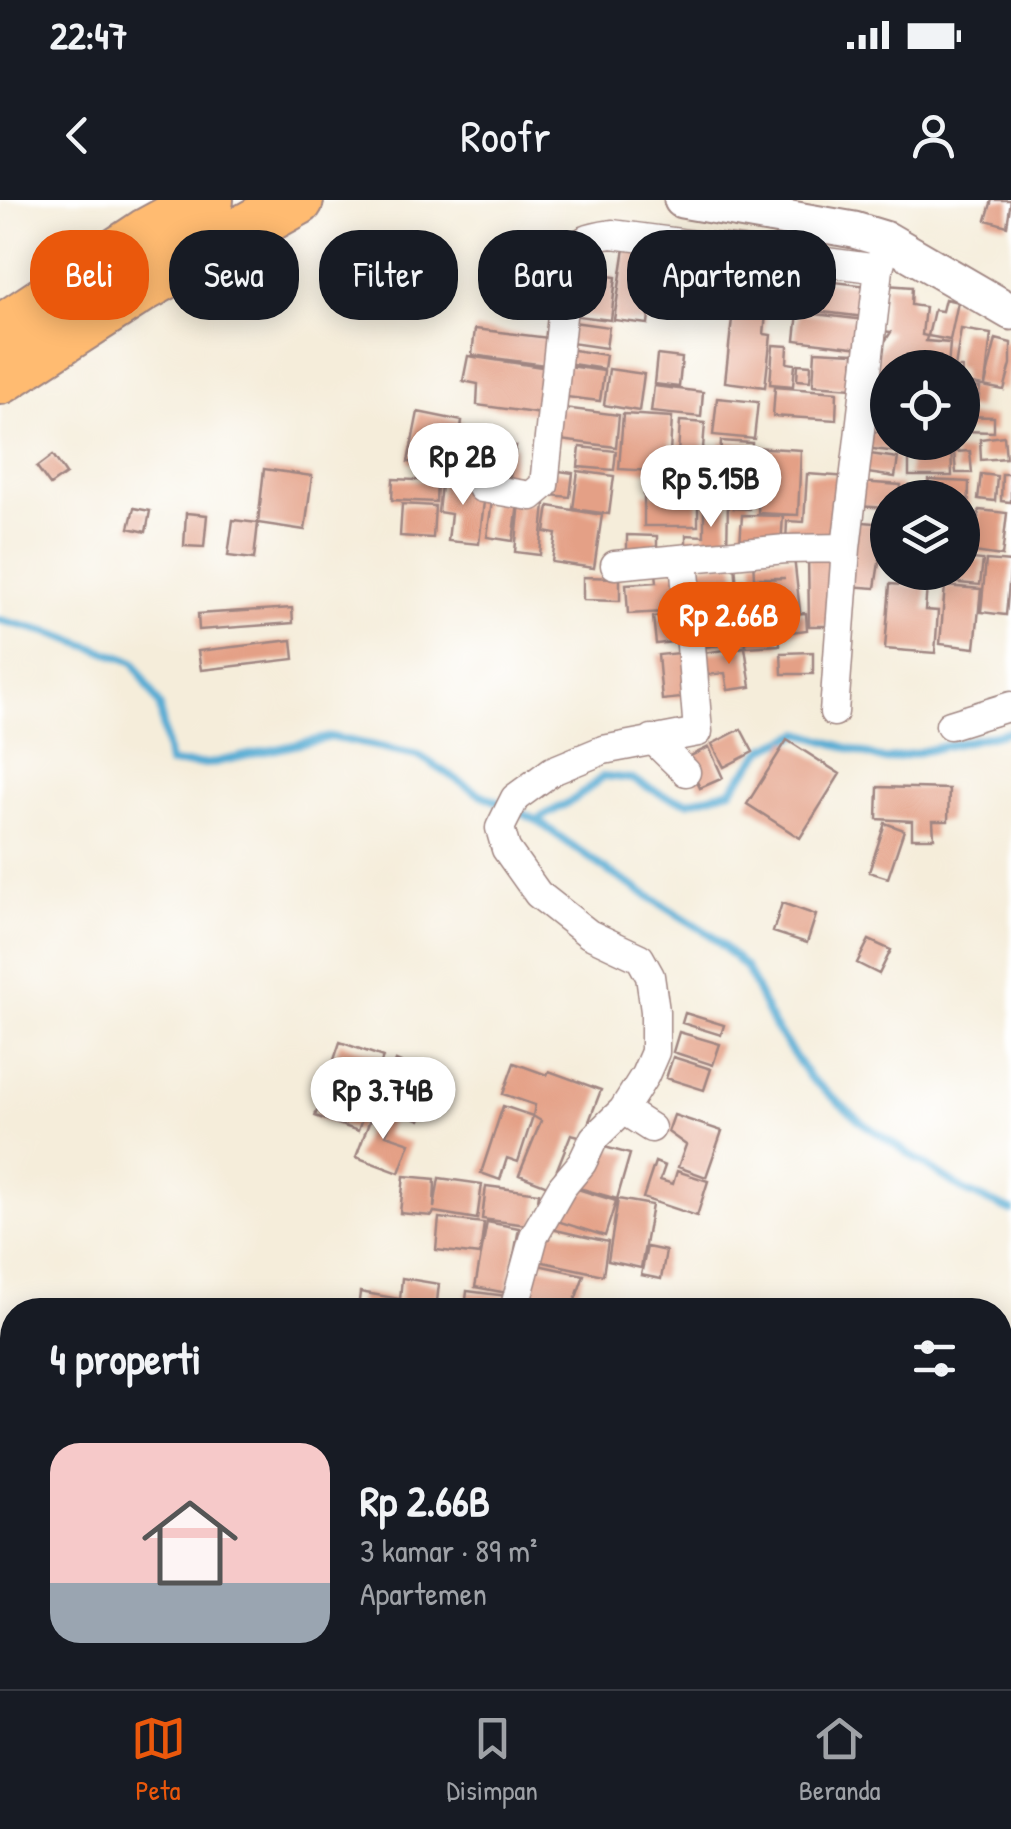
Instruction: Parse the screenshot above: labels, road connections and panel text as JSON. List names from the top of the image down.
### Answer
{
  "page": {
    "status": "22:47",
    "header": "Roofr",
    "chip": [
      "Beli",
      "Sewa",
      "Filter",
      "Baru",
      "Apartemen"
    ],
    "price": [
      "Rp 2B",
      "Rp 5.15B",
      "Rp 2.66B",
      "Rp 3.74B"
    ],
    "heading": "4 properti",
    "list": [
      {
        "name": "Rp 2.66B",
        "note": "3 kamar · 89 m² · Apartemen"
      }
    ],
    "tabs": ["Peta", "Disimpan", "Beranda"]
  }
}
